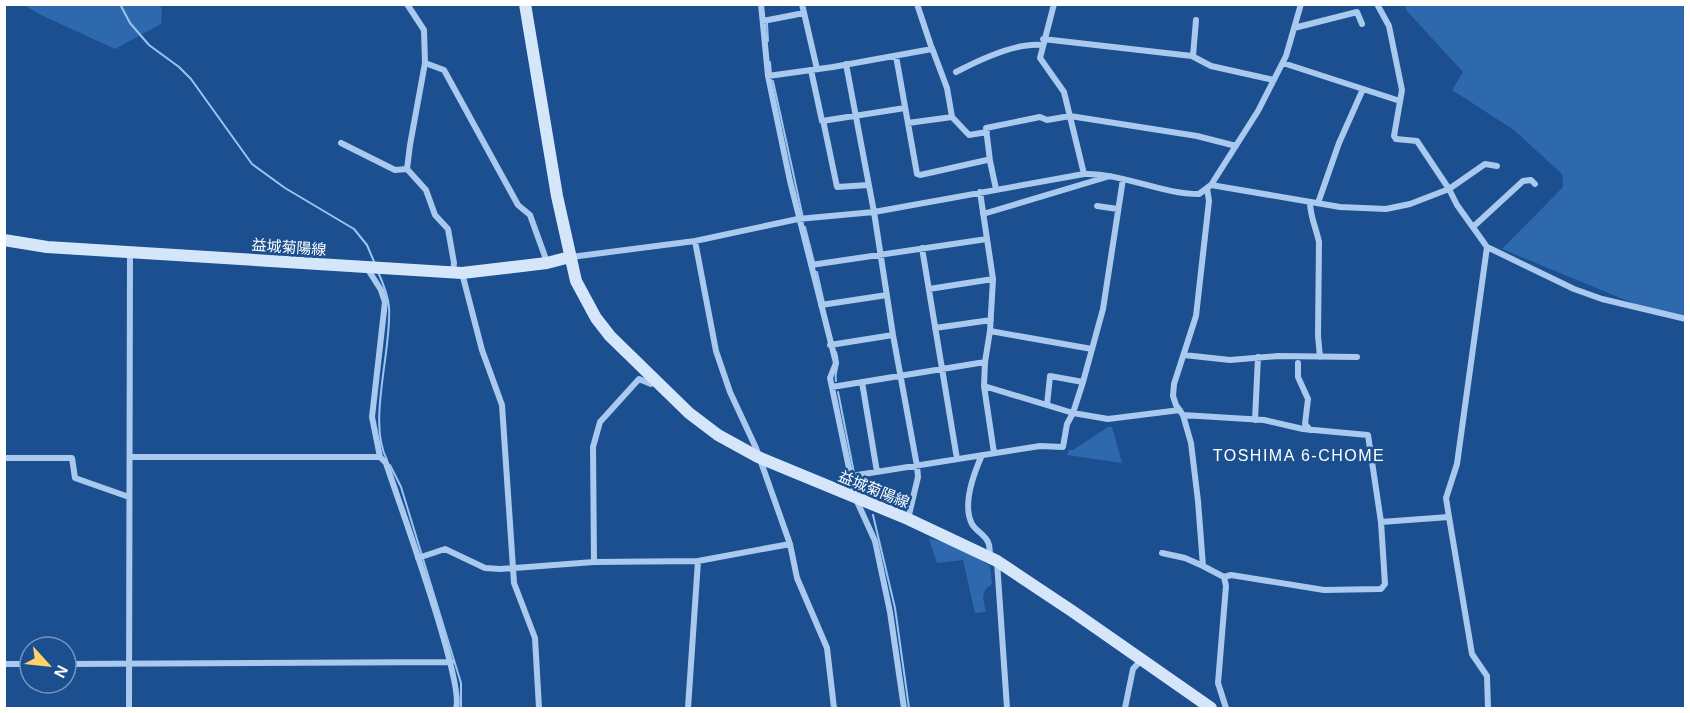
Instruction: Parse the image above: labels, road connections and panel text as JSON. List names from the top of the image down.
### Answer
{
  "streets": {
    "main road": ["益城菊陽線"]
  },
  "districts": ["TOSHIMA 6-CHOME"],
  "north": "bottom right"
}
